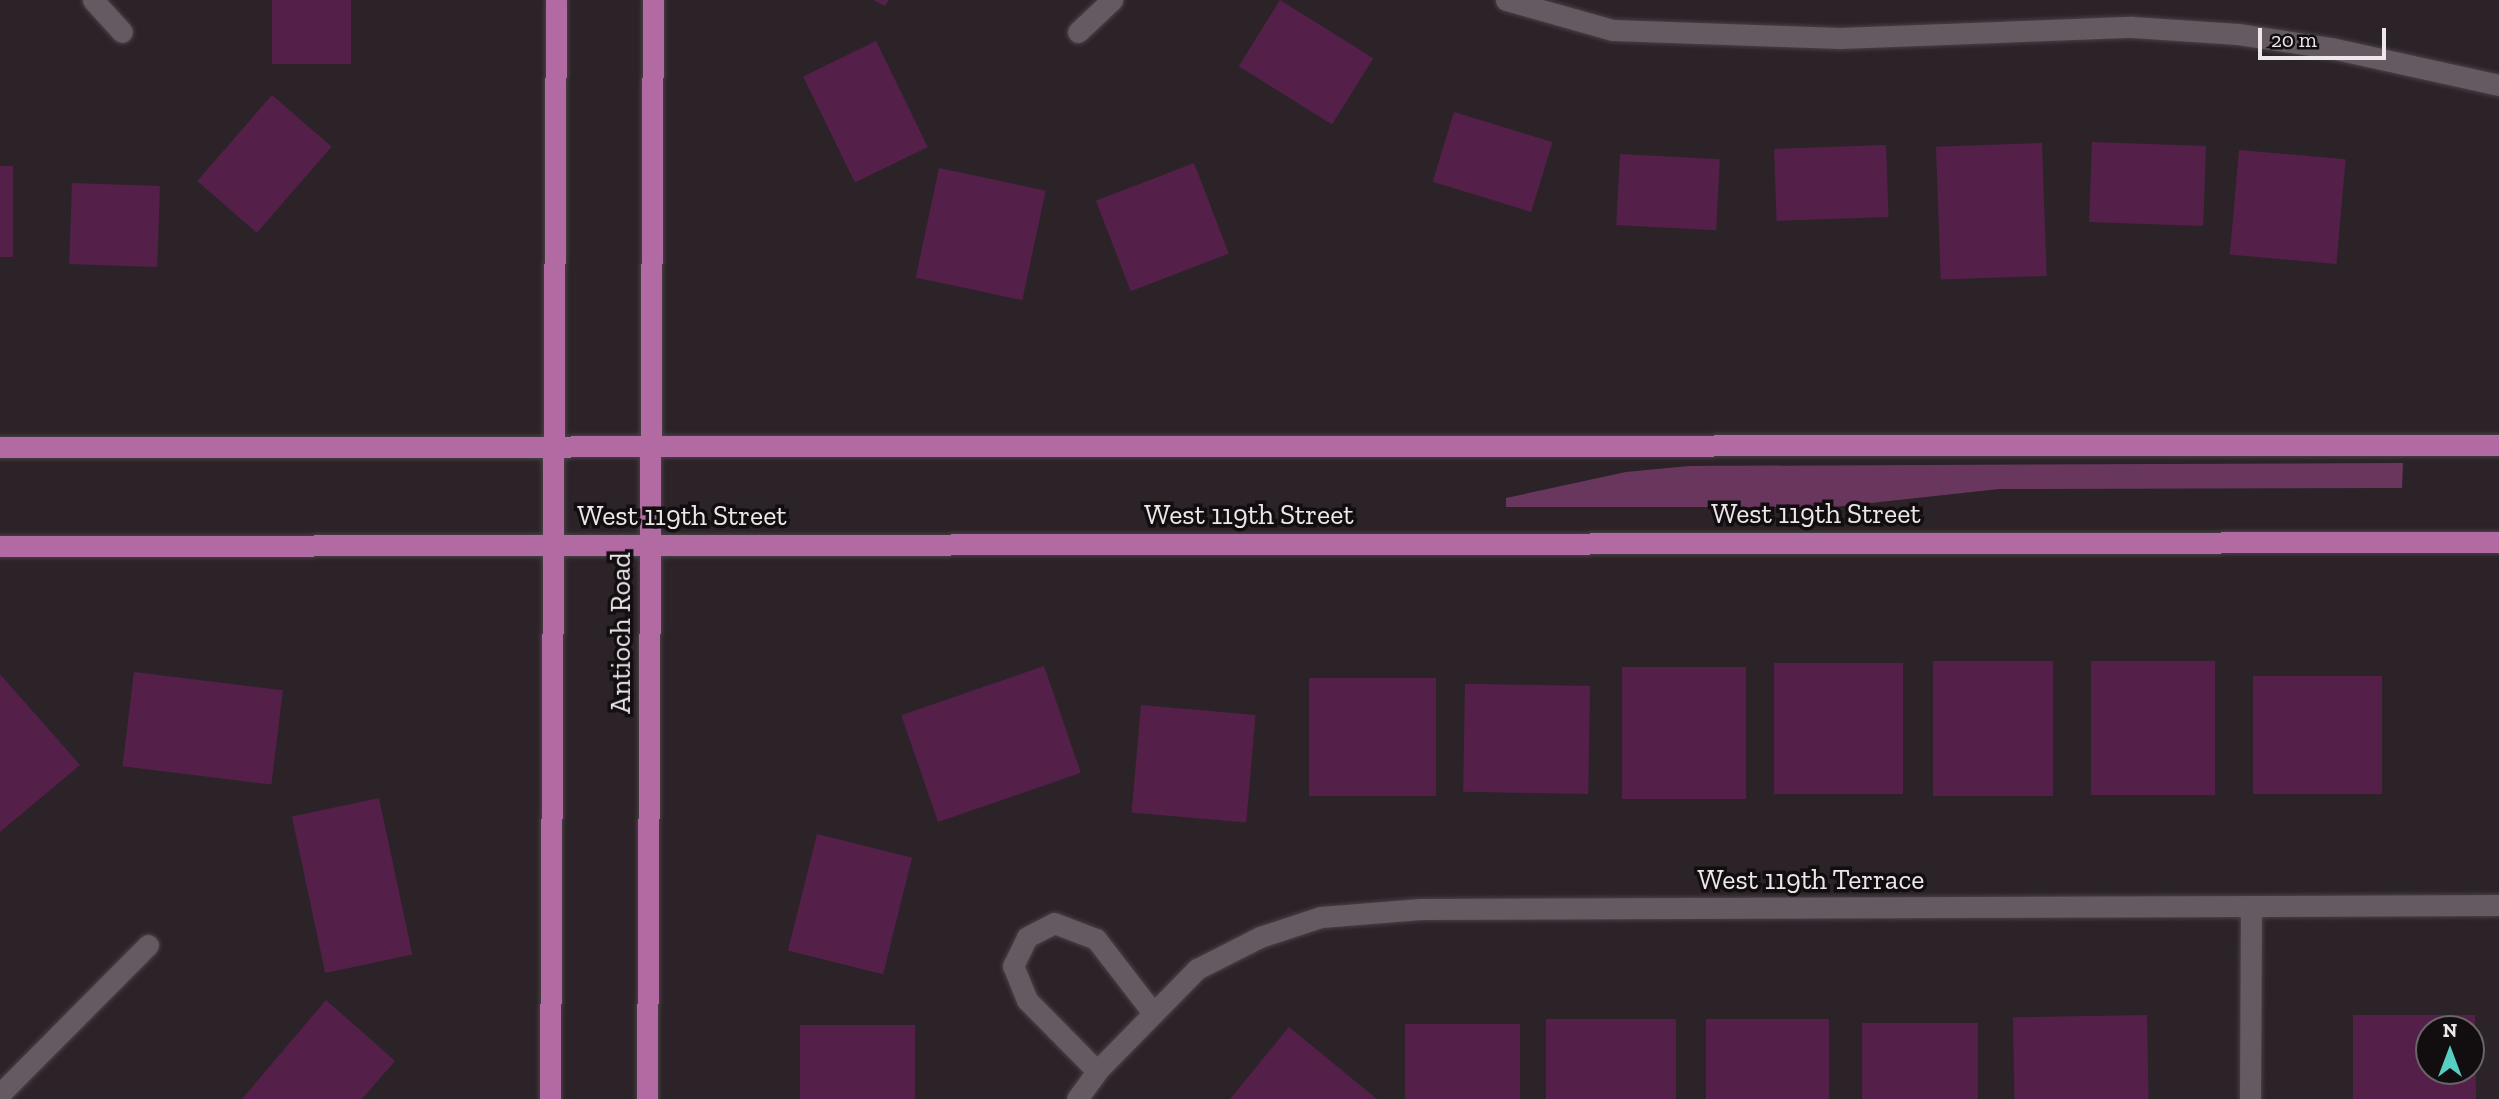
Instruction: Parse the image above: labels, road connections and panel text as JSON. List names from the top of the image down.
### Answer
{
  "streets": {
    "main road": ["West 119th Street", "Antioch Road"],
    "street": ["West 119th Terrace"]
  },
  "crossings": [
    ["West 119th Street", "Antioch Road"]
  ],
  "scale_bar": "20 m",
  "north": "top"
}
